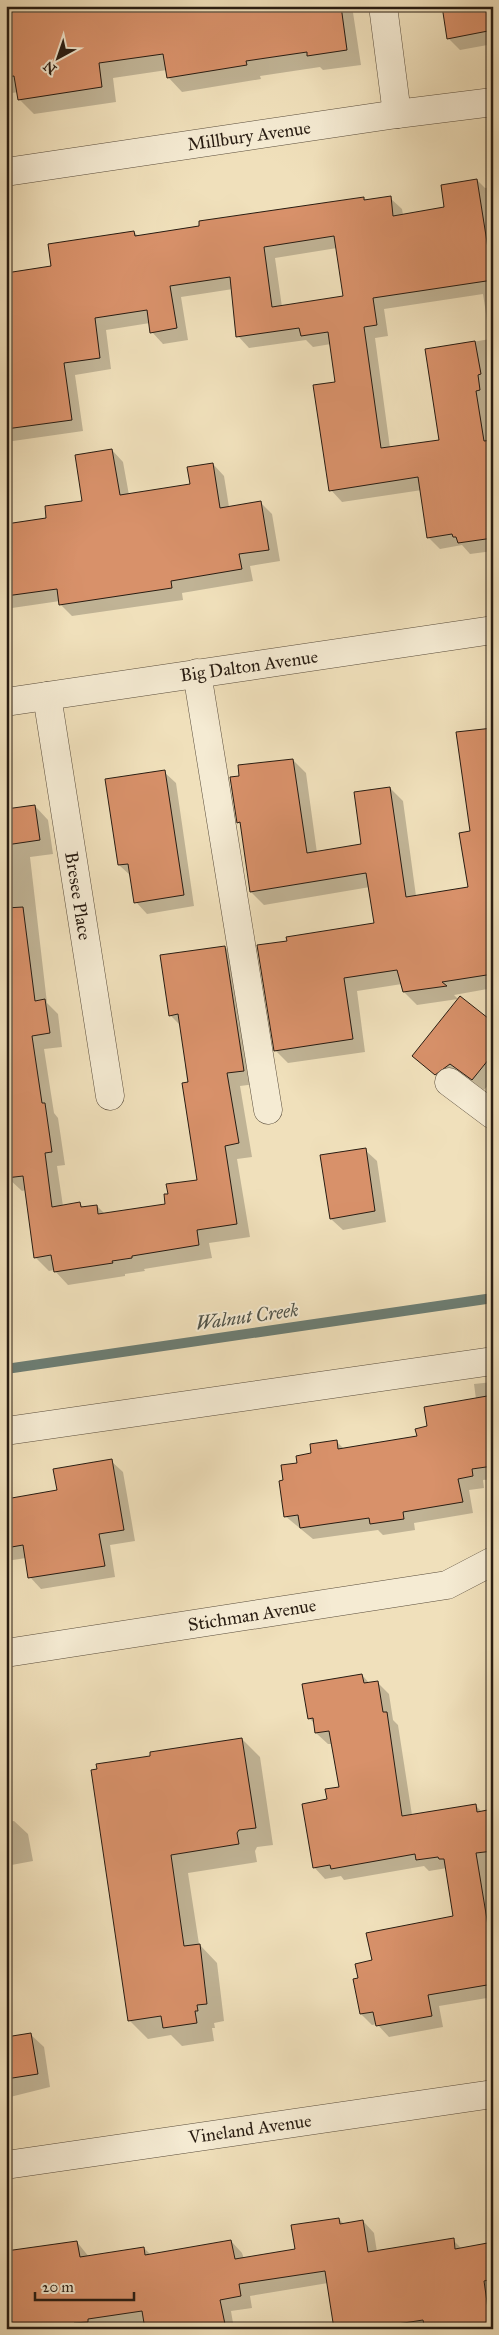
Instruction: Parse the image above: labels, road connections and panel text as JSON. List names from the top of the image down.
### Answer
{
  "streets": {
    "street": [
      "Millbury Avenue",
      "Big Dalton Avenue",
      "Bresee Place",
      "Stichman Avenue",
      "Vineland Avenue"
    ]
  },
  "crossings": [
    ["Big Dalton Avenue", "Bresee Place"]
  ],
  "water": ["Walnut Creek"],
  "scale_bar": "20 m",
  "north": "bottom left"
}
